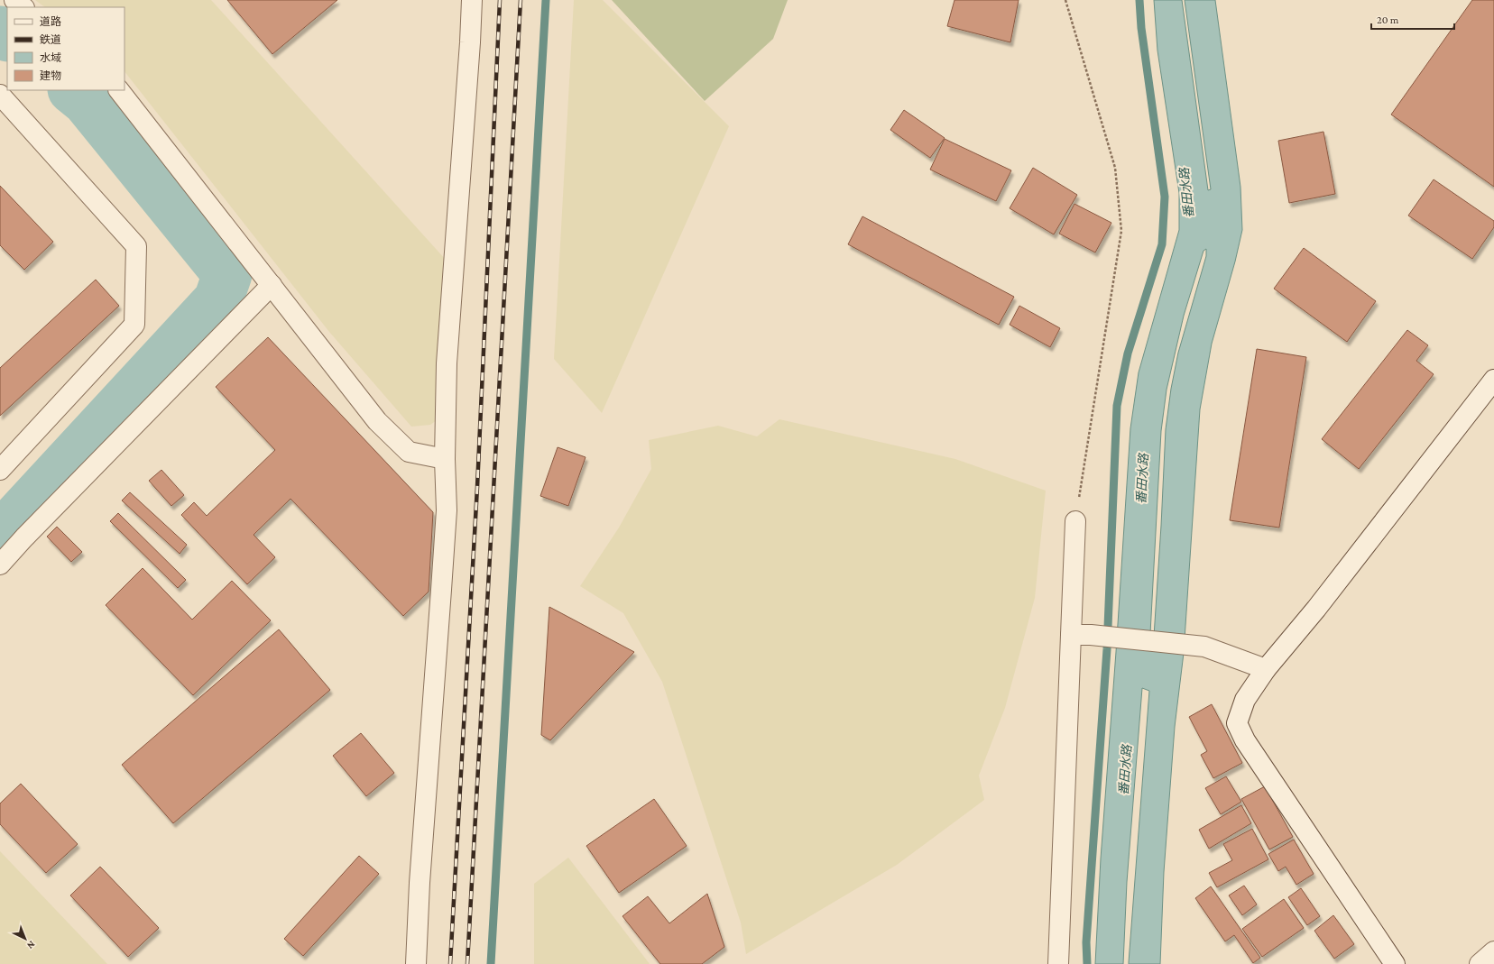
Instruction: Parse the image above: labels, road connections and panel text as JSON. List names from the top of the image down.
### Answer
{
  "water": ["番田水路"],
  "legend": [
    "道路",
    "鉄道",
    "水域",
    "建物"
  ],
  "scale_bar": "20 m",
  "north": "bottom right"
}
